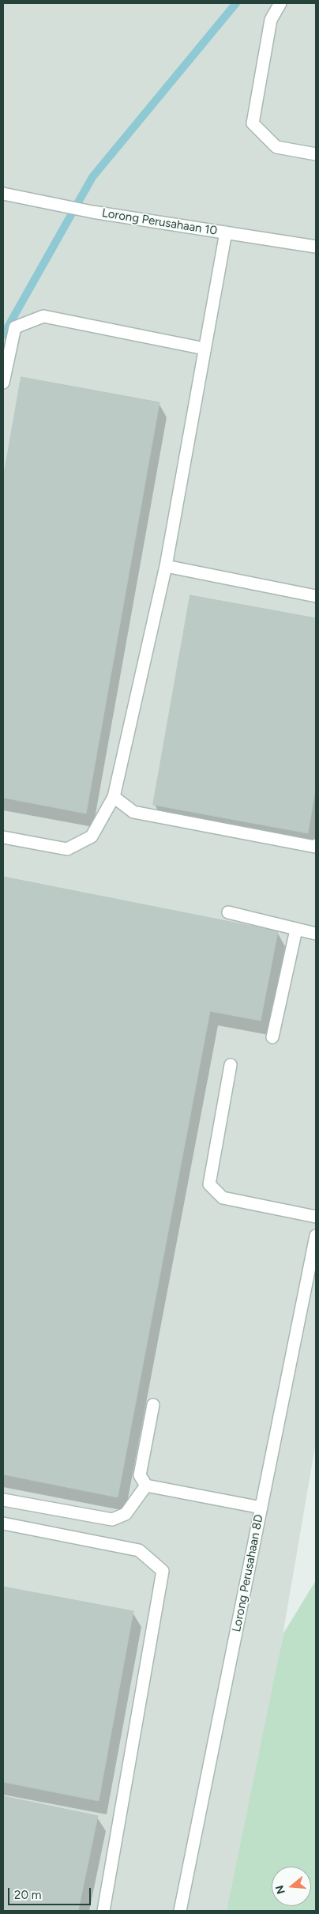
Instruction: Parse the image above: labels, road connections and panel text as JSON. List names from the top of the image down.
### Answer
{
  "streets": {
    "street": ["Lorong Perusahaan 10", "Lorong Perusahaan 8D"]
  },
  "scale_bar": "20 m",
  "north": "left"
}
